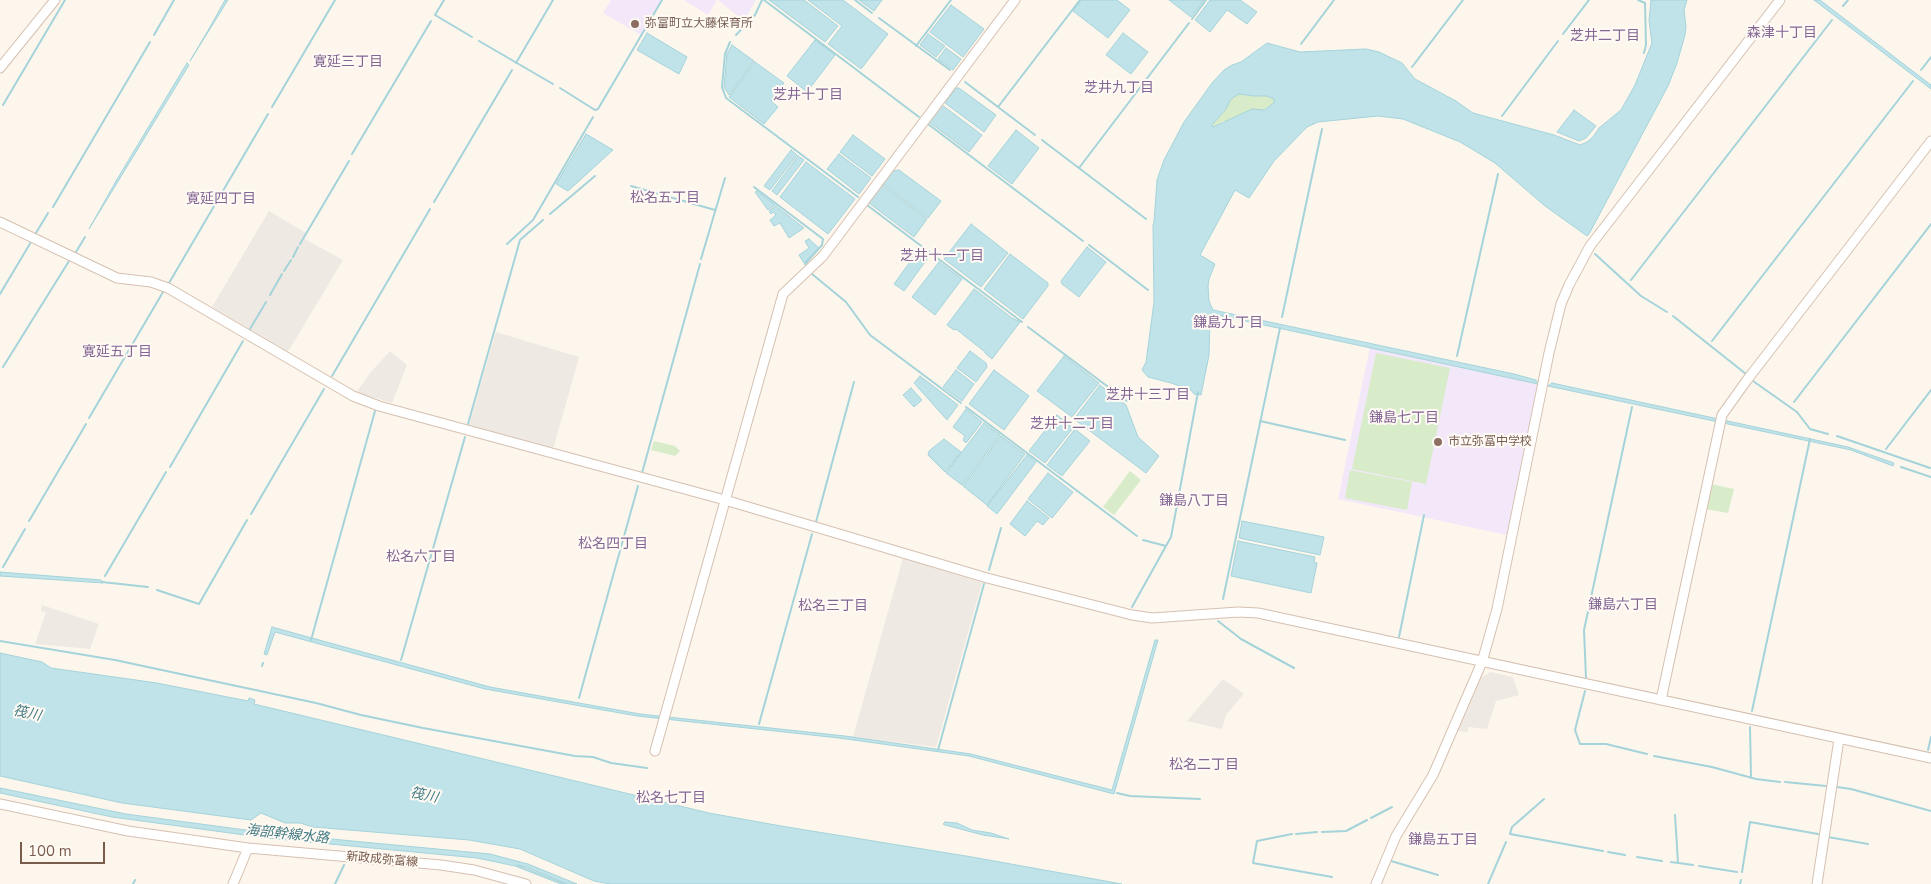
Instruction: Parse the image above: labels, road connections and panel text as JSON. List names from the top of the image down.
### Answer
{
  "streets": {
    "street": ["新政成弥富線"]
  },
  "districts": [
    "森津十丁目",
    "芝井二丁目",
    "寛延三丁目",
    "芝井九丁目",
    "芝井十丁目",
    "松名五丁目",
    "寛延四丁目",
    "芝井十一丁目",
    "鎌島九丁目",
    "寛延五丁目",
    "芝井十三丁目",
    "鎌島七丁目",
    "芝井十二丁目",
    "鎌島八丁目",
    "松名四丁目",
    "松名六丁目",
    "鎌島六丁目",
    "松名三丁目",
    "松名二丁目",
    "松名七丁目",
    "鎌島五丁目"
  ],
  "water": ["筏川", "海部幹線水路"],
  "places": ["弥富町立大藤保育所", "市立弥冨中学校"],
  "scale_bar": "100 m"
}
